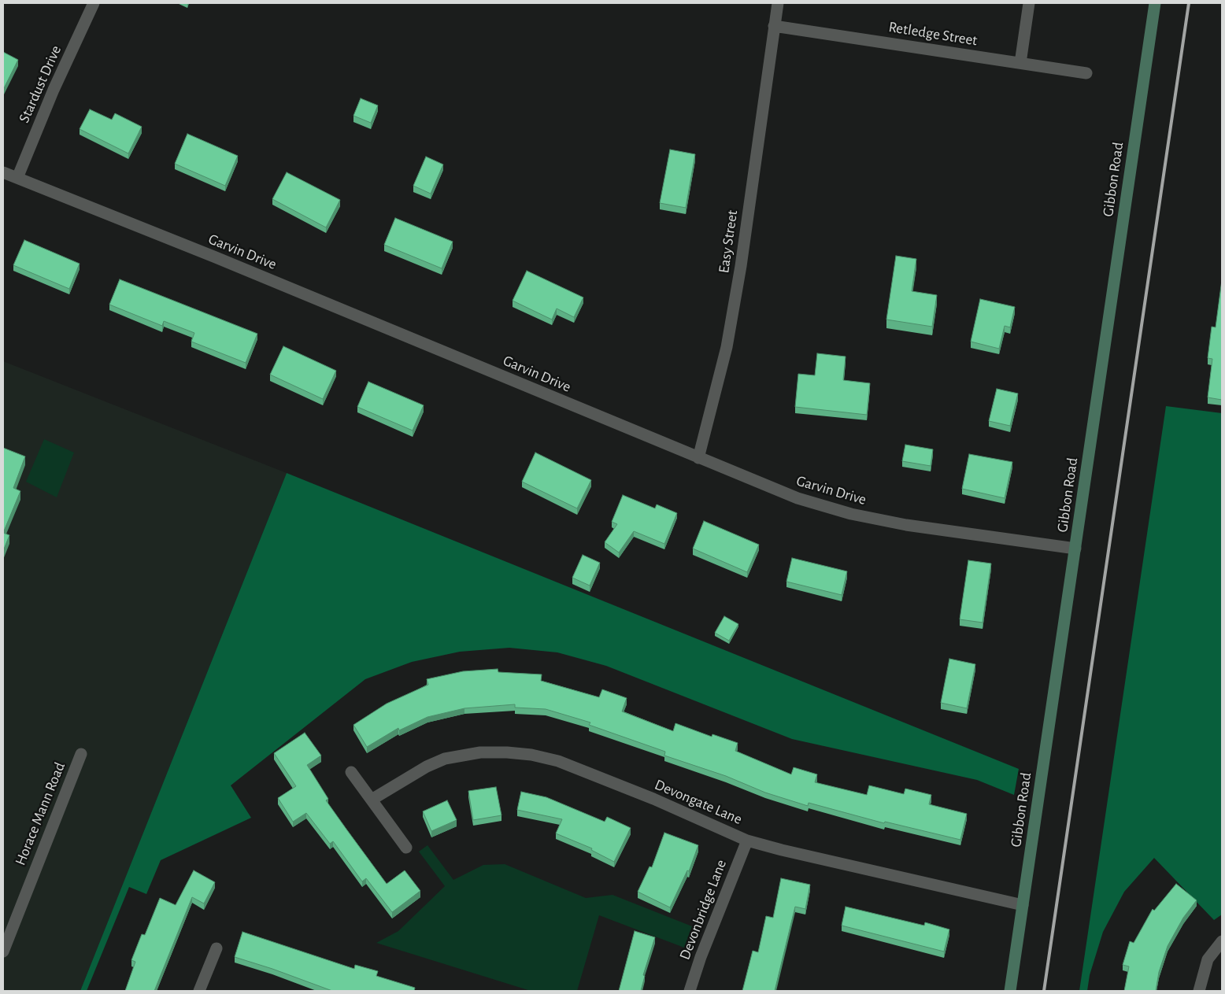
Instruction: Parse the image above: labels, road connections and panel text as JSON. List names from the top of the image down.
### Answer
{
  "streets": {
    "main road": ["Gibbon Road"],
    "street": [
      "Retledge Street",
      "Stardust Drive",
      "Easy Street",
      "Garvin Drive",
      "Devongate Lane",
      "Horace Mann Road",
      "Devonbridge Lane"
    ]
  },
  "crossings": [
    ["Retledge Street", "Easy Street"],
    ["Stardust Drive", "Garvin Drive"],
    ["Gibbon Road", "Garvin Drive"],
    ["Gibbon Road", "Devongate Lane"],
    ["Easy Street", "Garvin Drive"],
    ["Devongate Lane", "Devonbridge Lane"]
  ]
}
